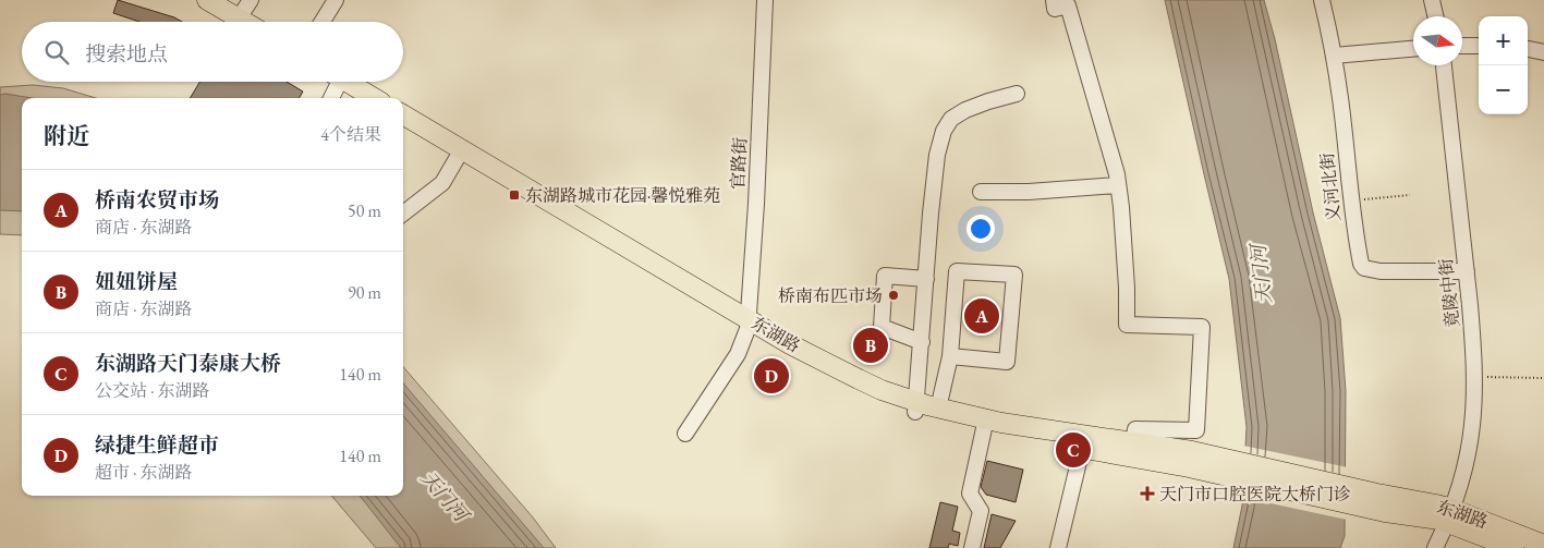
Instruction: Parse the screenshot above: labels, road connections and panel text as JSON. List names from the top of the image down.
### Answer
{
  "streets": {
    "main road": ["东湖路"],
    "street": ["官路街", "义河北街", "竟陵中街"]
  },
  "crossings": [
    ["官路街", "东湖路"],
    ["义河北街", "竟陵中街"],
    ["竟陵中街", "东湖路"]
  ],
  "water": ["天门河"],
  "places": {
    "transit": ["东湖路城市花园·馨悦雅苑"],
    "other": ["桥南布匹市场"],
    "health": ["天门市口腔医院大桥门诊"]
  },
  "north": "right",
  "page": {
    "map_buttons": ["+", "−"],
    "search": "搜索地点",
    "heading": ["附近", "4个结果"],
    "list": [
      {
        "mark": "A",
        "name": "桥南农贸市场",
        "note": "商店 · 东湖路",
        "value": "50 m"
      },
      {
        "mark": "B",
        "name": "妞妞饼屋",
        "note": "商店 · 东湖路",
        "value": "90 m"
      },
      {
        "mark": "C",
        "name": "东湖路天门泰康大桥",
        "note": "公交站 · 东湖路",
        "value": "140 m"
      },
      {
        "mark": "D",
        "name": "绿捷生鲜超市",
        "note": "超市 · 东湖路",
        "value": "140 m"
      }
    ],
    "pins": [
      "A",
      "B",
      "D",
      "C"
    ]
  }
}
